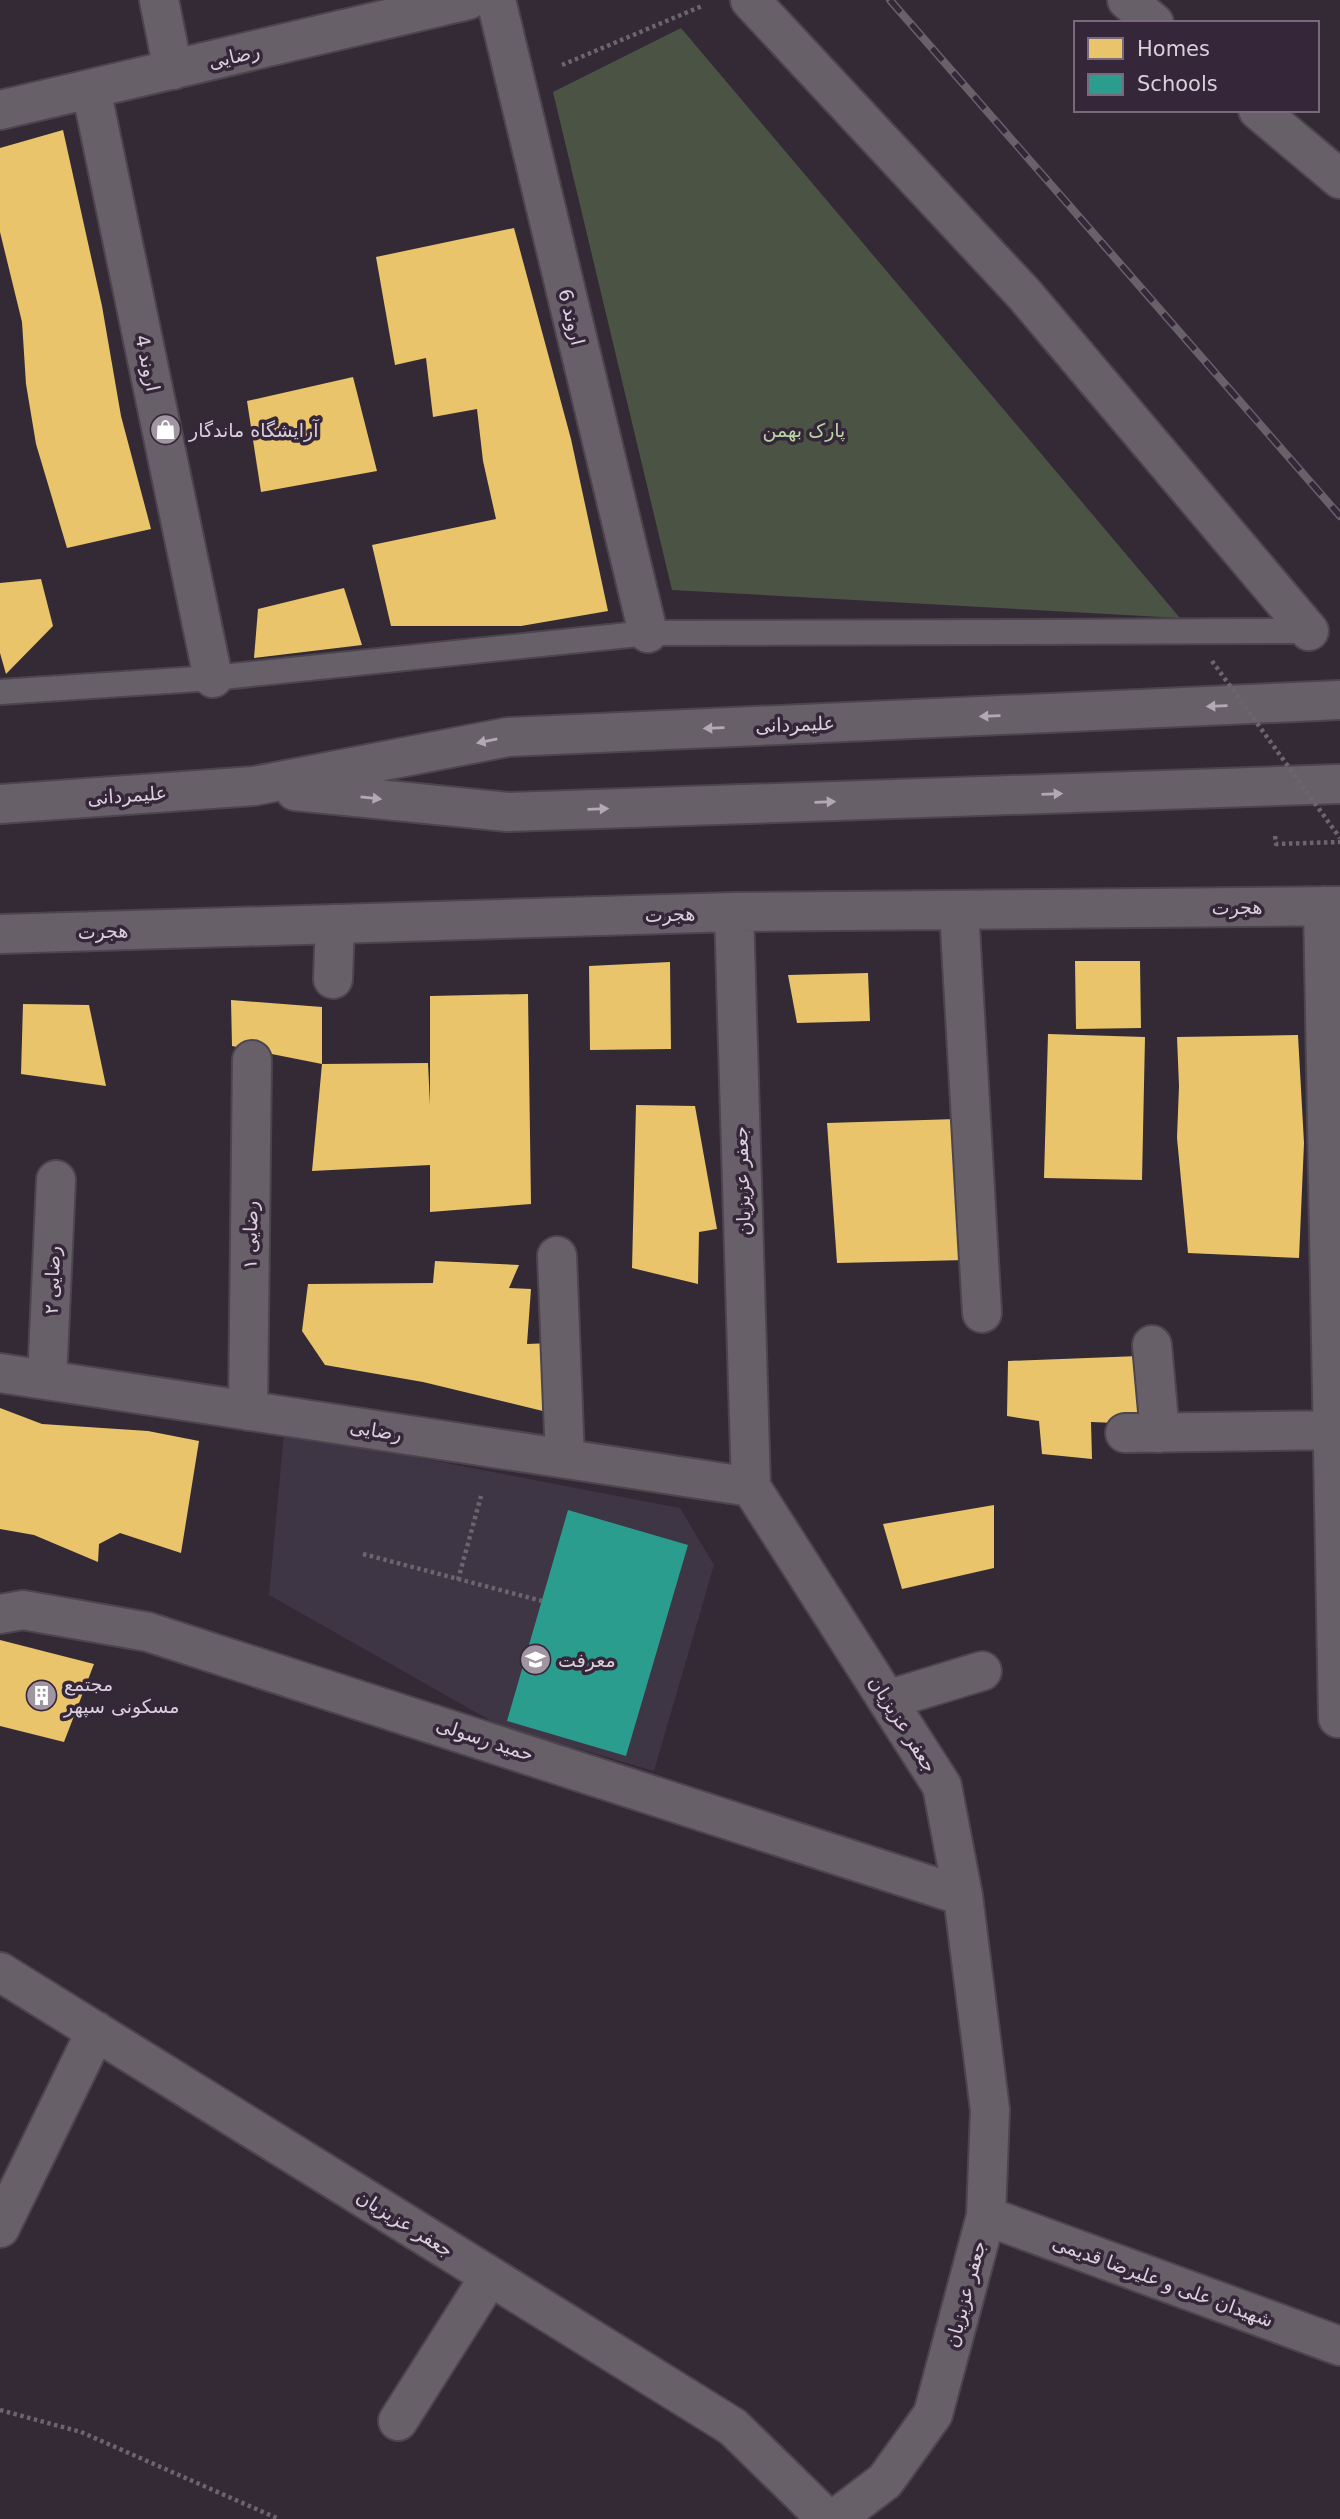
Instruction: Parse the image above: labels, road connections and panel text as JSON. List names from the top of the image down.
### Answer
{
  "streets": {
    "street": [
      "رضایی",
      "اروند 6",
      "اروند 4",
      "علیمردانی",
      "هجرت",
      "جعفر عزیزیان",
      "رضایی ۱",
      "رضایی ۲",
      "حمید رسولی",
      "شهیدان علی و علیرضا قدیمی"
    ]
  },
  "crossings": [
    ["رضایی", "اروند 4"],
    ["رضایی", "جعفر عزیزیان"],
    ["رضایی", "رضایی ۱"],
    ["رضایی", "رضایی ۲"],
    ["هجرت", "جعفر عزیزیان"],
    ["جعفر عزیزیان", "حمید رسولی"],
    ["جعفر عزیزیان", "شهیدان علی و علیرضا قدیمی"]
  ],
  "parks": ["پارک بهمن"],
  "places": {
    "shop": ["آرایشگاه ماندگار"],
    "school or university": ["معرفت"],
    "building": ["مجتمع مسکونی سپهر"]
  },
  "legend": ["Homes", "Schools"]
}
